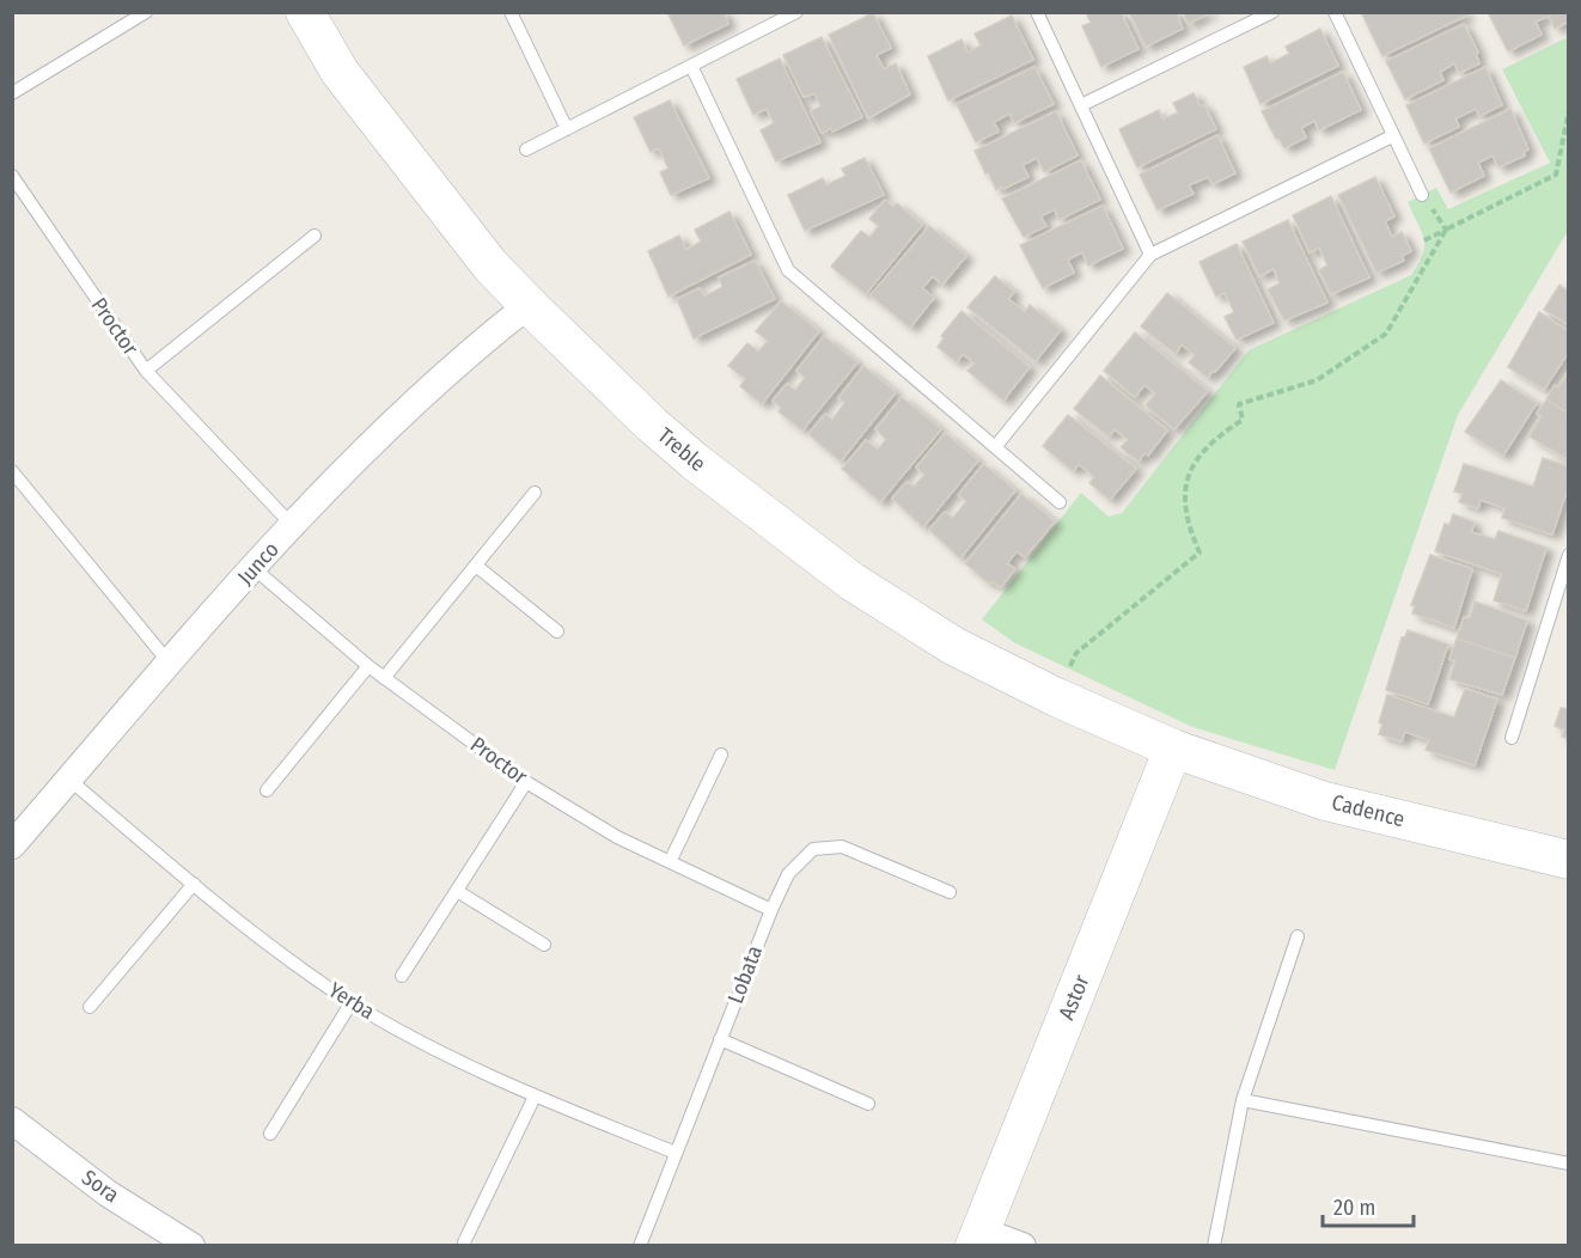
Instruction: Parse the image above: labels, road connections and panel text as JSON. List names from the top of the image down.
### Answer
{
  "streets": {
    "street": [
      "Treble",
      "Junco",
      "Cadence",
      "Astor",
      "Sora"
    ],
    "lane": ["Proctor", "Lobata", "Yerba"]
  },
  "crossings": [
    ["Proctor", "Junco"],
    ["Proctor", "Lobata"],
    ["Treble", "Junco"],
    ["Treble", "Cadence"],
    ["Treble", "Astor"],
    ["Junco", "Yerba"],
    ["Cadence", "Astor"],
    ["Lobata", "Yerba"]
  ],
  "scale_bar": "20 m"
}
